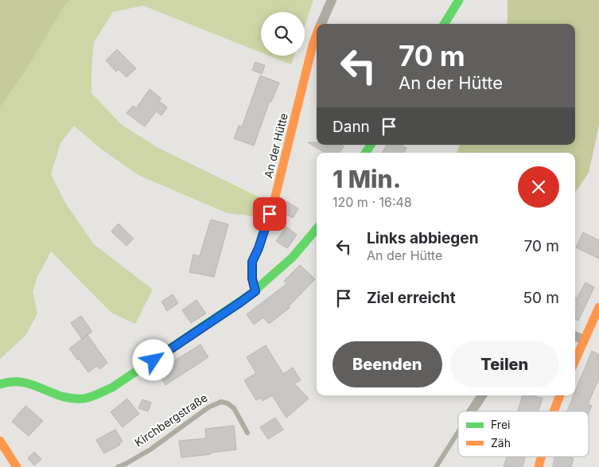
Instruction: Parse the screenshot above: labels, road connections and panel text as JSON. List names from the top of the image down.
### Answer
{
  "streets": {
    "street": ["An der Hütte"],
    "lane": ["Kirchbergstraße"]
  },
  "legend": ["Frei", "Zäh"],
  "page": {
    "turn": ["70 m", "An der Hütte"],
    "then": "Dann",
    "heading": ["1 Min.", "120 m · 16:48"],
    "list": [
      {
        "name": "Links abbiegen",
        "note": "An der Hütte",
        "value": "70 m"
      },
      {
        "name": "Ziel erreicht",
        "value": "50 m"
      }
    ],
    "buttons": ["Beenden", "Teilen"]
  }
}
